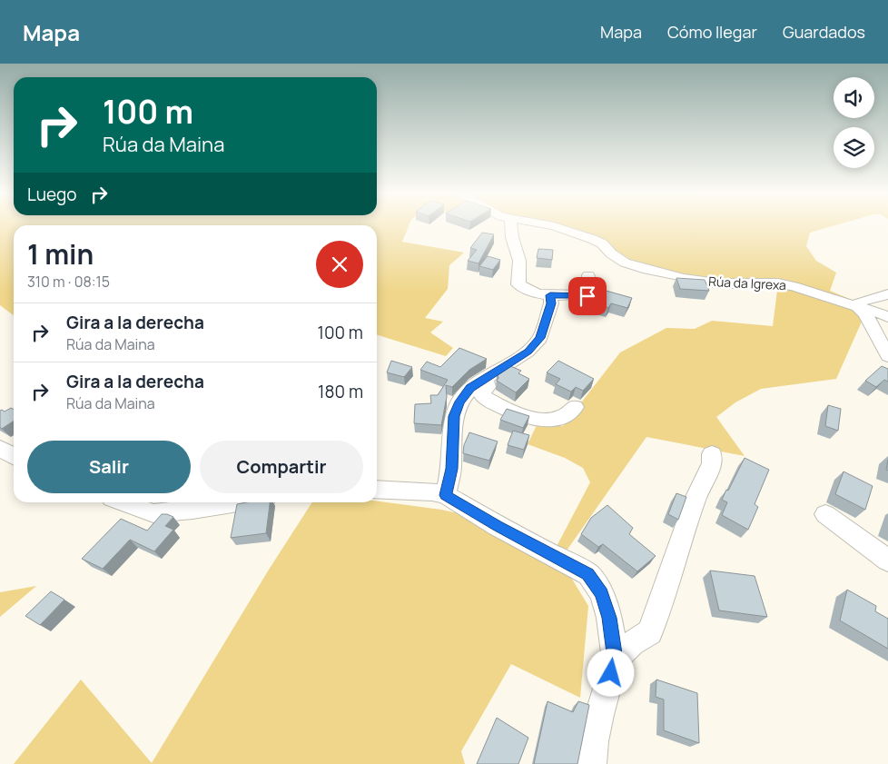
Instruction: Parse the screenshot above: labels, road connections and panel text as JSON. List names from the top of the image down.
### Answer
{
  "streets": {
    "street": ["Rúa da Igrexa"]
  },
  "page": {
    "header": "Mapa",
    "nav": ["Mapa", "Cómo llegar", "Guardados"],
    "turn": ["100 m", "Rúa da Maina"],
    "then": "Luego",
    "heading": ["1 min", "310 m · 08:15"],
    "list": [
      {
        "name": "Gira a la derecha",
        "note": "Rúa da Maina",
        "value": "100 m"
      },
      {
        "name": "Gira a la derecha",
        "note": "Rúa da Maina",
        "value": "180 m"
      }
    ],
    "buttons": ["Salir", "Compartir"]
  }
}
